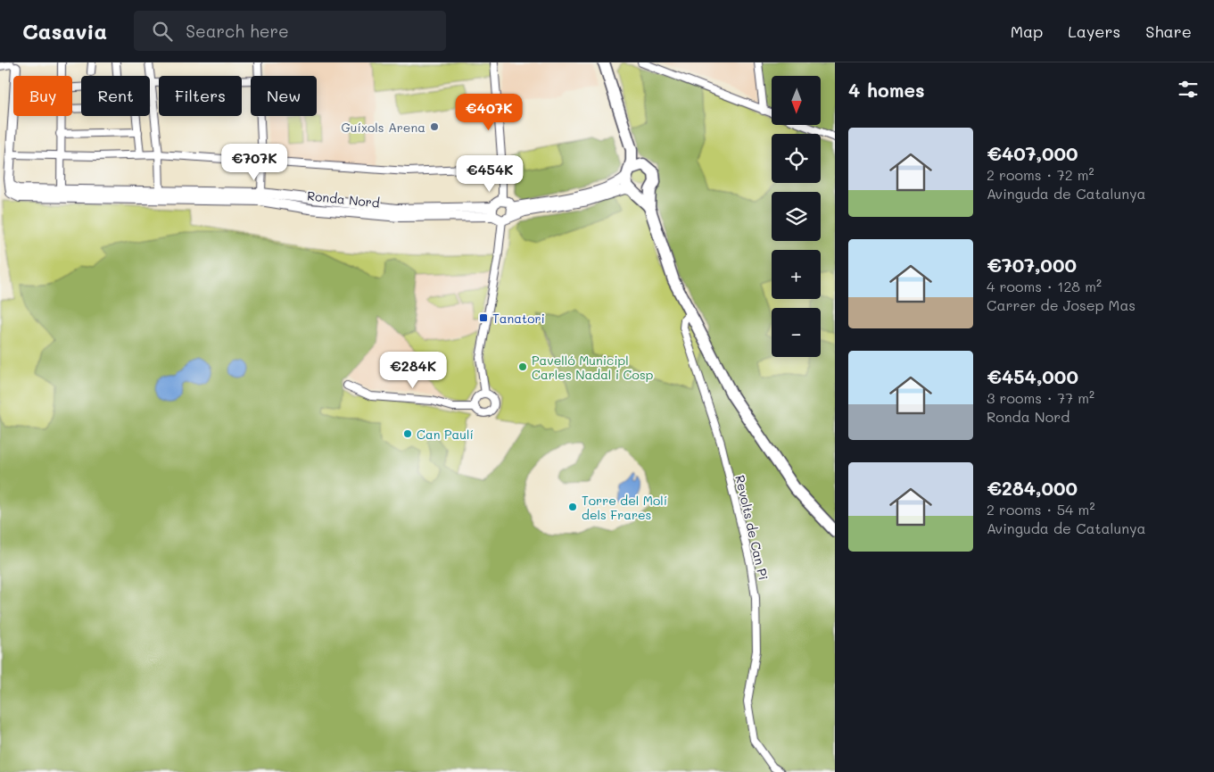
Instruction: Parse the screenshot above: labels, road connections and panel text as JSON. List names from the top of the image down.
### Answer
{
  "streets": {
    "street": ["Ronda Nord", "Revolts de Can Pi"]
  },
  "places": {
    "other": [
      "Guíxols Arena",
      "Pavelló Municipl Carles Nadal i Cosp",
      "Can Paulí",
      "Torre del Molí dels Frares"
    ],
    "transit": ["Tanatori"]
  },
  "north": "bottom",
  "page": {
    "header": "Casavia",
    "search": "Search here",
    "nav": ["Map", "Layers", "Share"],
    "heading": "4 homes",
    "map_buttons": ["+", "−"],
    "chip": [
      "Buy",
      "Rent",
      "Filters",
      "New"
    ],
    "price": [
      "€407K",
      "€707K",
      "€454K",
      "€284K"
    ],
    "list": [
      {
        "name": "€407,000",
        "note": "2 rooms · 72 m² · Avinguda de Catalunya"
      },
      {
        "name": "€707,000",
        "note": "4 rooms · 128 m² · Carrer de Josep Mas"
      },
      {
        "name": "€454,000",
        "note": "3 rooms · 77 m² · Ronda Nord"
      },
      {
        "name": "€284,000",
        "note": "2 rooms · 54 m² · Avinguda de Catalunya"
      }
    ]
  }
}
